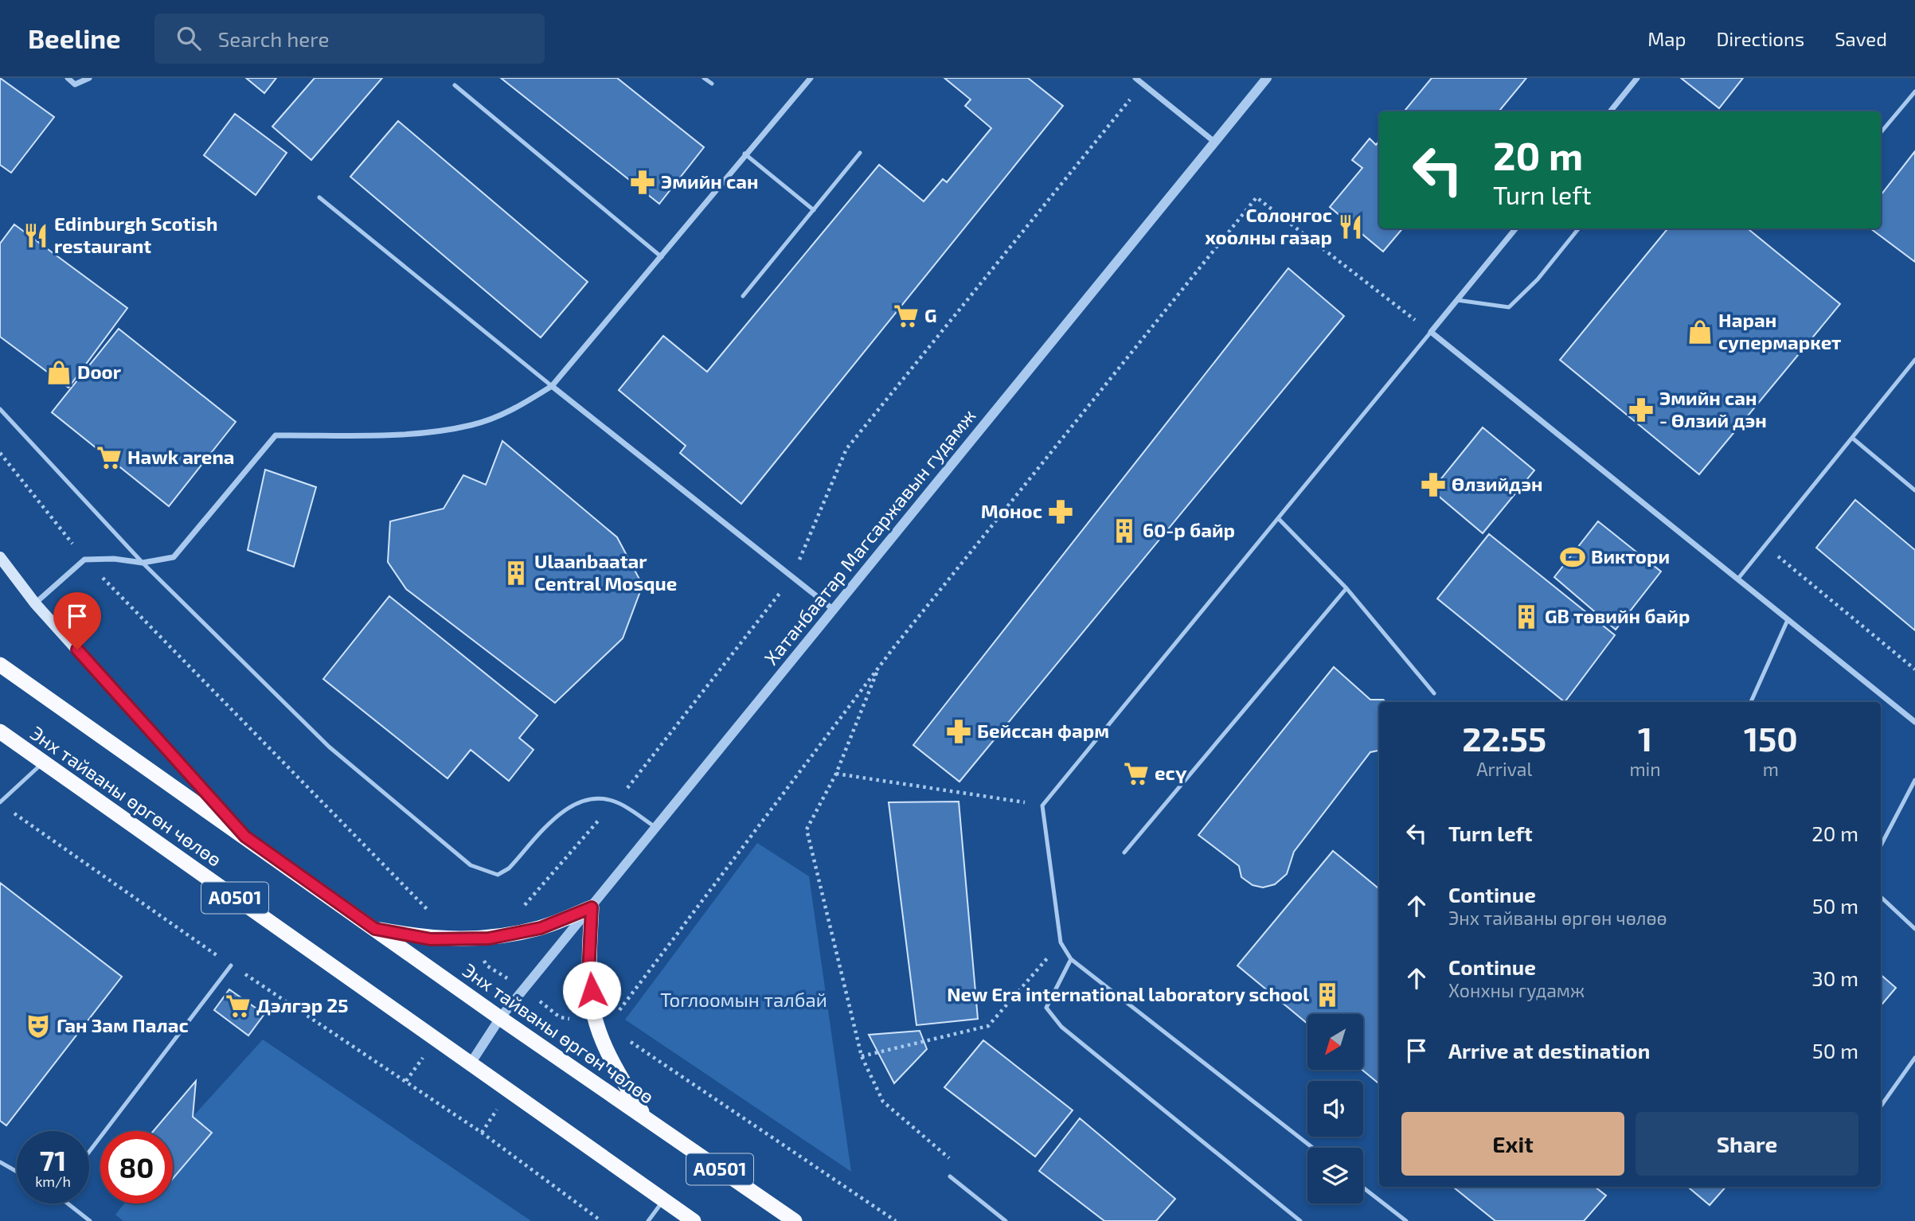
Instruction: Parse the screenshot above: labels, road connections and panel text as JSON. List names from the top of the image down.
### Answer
{
  "streets": {
    "highway": ["Энх тайваны өргөн чөлөө", "A0501"],
    "street": ["Хатанбаатар Магсаржавын гудамж"]
  },
  "crossings": [
    ["Хатанбаатар Магсаржавын гудамж", "Энх тайваны өргөн чөлөө"]
  ],
  "parks": ["Тоглоомын талбай"],
  "places": {
    "pharmacy": [
      "Эмийн сан",
      "Эмийн сан - Өлзий дэн",
      "Өлзийдэн",
      "Монос",
      "Бейссан фарм"
    ],
    "restaurant": ["Солонгос хоолны газар", "Edinburgh Scotish restaurant"],
    "supermarket": [
      "G",
      "Hawk arena",
      "есү",
      "Дэлгэр 25"
    ],
    "shop": ["Наран супермаркет", "Door"],
    "building": [
      "60-р байр",
      "Ulaanbaatar Central Mosque",
      "GB төвийн байр",
      "New Era international laboratory school"
    ],
    "sports": ["Виктори"],
    "theatre": ["Ган Зам Палас"]
  },
  "north": "bottom left",
  "page": {
    "header": "Beeline",
    "search": "Search here",
    "nav": ["Map", "Directions", "Saved"],
    "turn": ["20 m", "Turn left"],
    "eta": [
      "22:55",
      "Arrival",
      "1",
      "min",
      "150",
      "m"
    ],
    "list": [
      {
        "name": "Turn left",
        "value": "20 m"
      },
      {
        "name": "Continue",
        "note": "Энх тайваны өргөн чөлөө",
        "value": "50 m"
      },
      {
        "name": "Continue",
        "note": "Хонхны гудамж",
        "value": "30 m"
      },
      {
        "name": "Arrive at destination",
        "value": "50 m"
      }
    ],
    "buttons": ["Exit", "Share"],
    "speed": "71 km/h",
    "limit": "80"
  }
}
